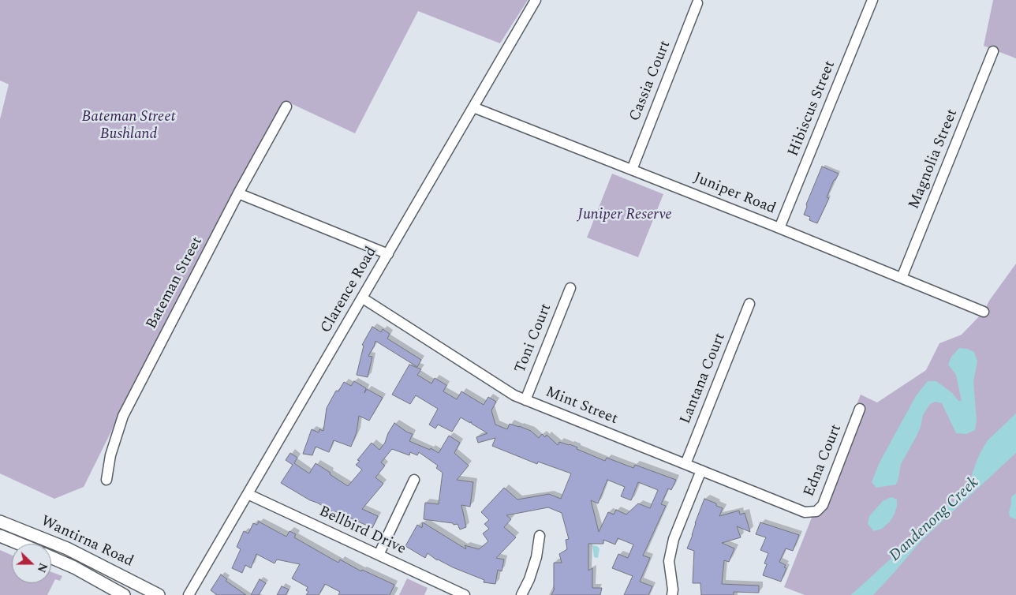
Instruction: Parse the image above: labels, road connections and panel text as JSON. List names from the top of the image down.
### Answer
{
  "streets": {
    "main road": ["Wantirna Road"],
    "street": [
      "Cassia Court",
      "Hibiscus Street",
      "Magnolia Street",
      "Juniper Road",
      "Bateman Street",
      "Clarence Road",
      "Toni Court",
      "Lantana Court",
      "Mint Street",
      "Edna Court",
      "Bellbird Drive"
    ]
  },
  "crossings": [
    ["Cassia Court", "Juniper Road"],
    ["Hibiscus Street", "Juniper Road"],
    ["Magnolia Street", "Juniper Road"],
    ["Juniper Road", "Clarence Road"],
    ["Clarence Road", "Mint Street"],
    ["Clarence Road", "Bellbird Drive"],
    ["Toni Court", "Mint Street"],
    ["Lantana Court", "Mint Street"],
    ["Mint Street", "Edna Court"]
  ],
  "water": ["Dandenong Creek"],
  "parks": ["Bateman Street Bushland", "Juniper Reserve"],
  "north": "right"
}
